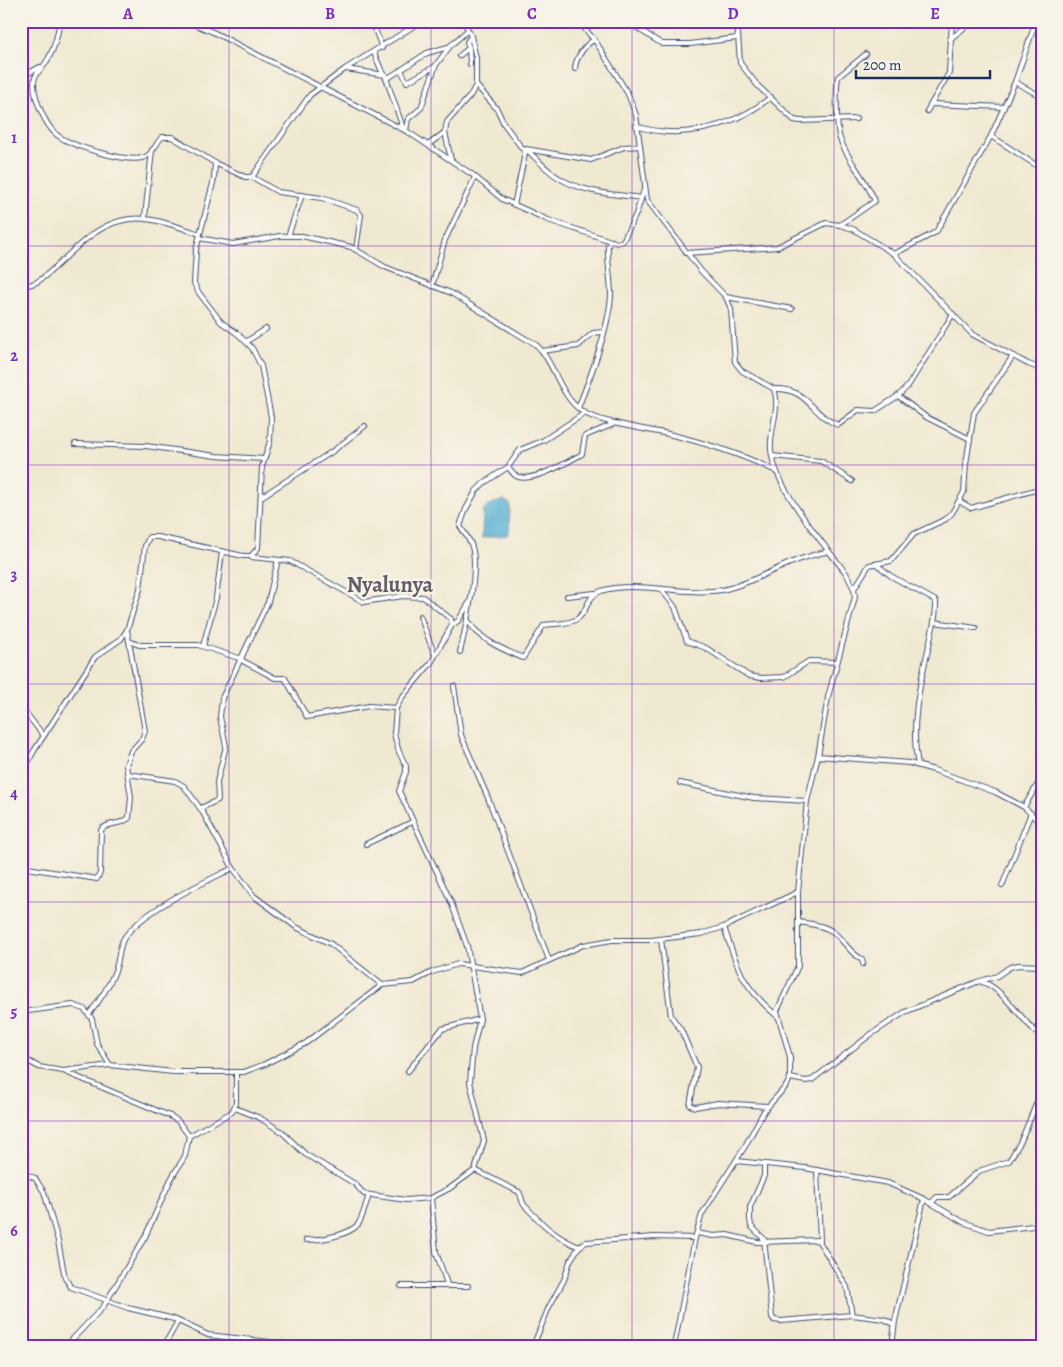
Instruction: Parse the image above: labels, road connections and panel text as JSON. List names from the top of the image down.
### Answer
{
  "districts": ["Nyalunya"],
  "scale_bar": "200 m",
  "grid": {
    "columns": [
      "A",
      "B",
      "C",
      "D",
      "E"
    ],
    "rows": [
      "1",
      "2",
      "3",
      "4",
      "5",
      "6"
    ]
  }
}
